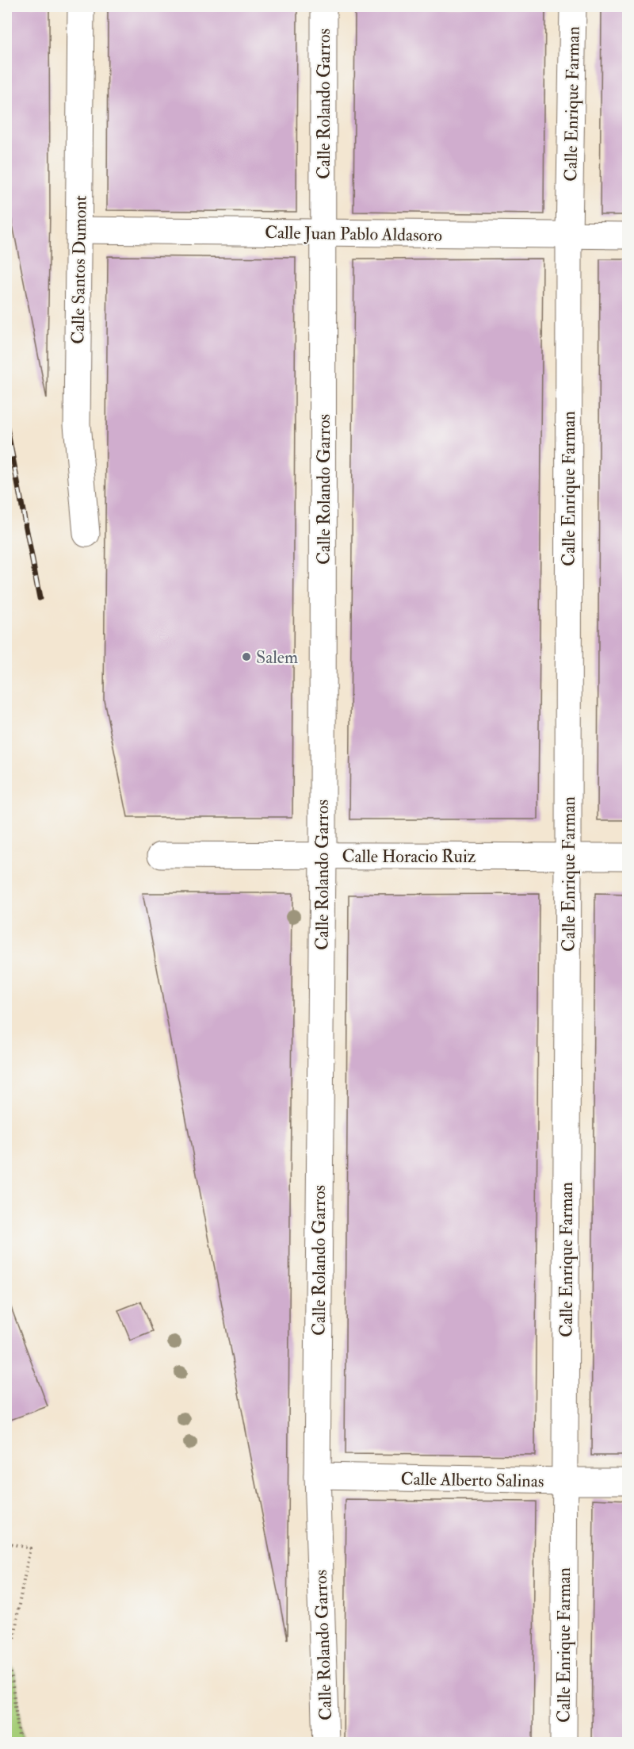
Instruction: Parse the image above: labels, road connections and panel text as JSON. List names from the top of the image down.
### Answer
{
  "streets": {
    "street": [
      "Calle Rolando Garros",
      "Calle Enrique Farman",
      "Calle Juan Pablo Aldasoro",
      "Calle Santos Dumont",
      "Calle Horacio Ruiz",
      "Calle Alberto Salinas"
    ]
  },
  "crossings": [
    ["Calle Rolando Garros", "Calle Juan Pablo Aldasoro"],
    ["Calle Rolando Garros", "Calle Horacio Ruiz"],
    ["Calle Rolando Garros", "Calle Alberto Salinas"],
    ["Calle Enrique Farman", "Calle Juan Pablo Aldasoro"],
    ["Calle Enrique Farman", "Calle Horacio Ruiz"],
    ["Calle Enrique Farman", "Calle Alberto Salinas"],
    ["Calle Juan Pablo Aldasoro", "Calle Santos Dumont"]
  ],
  "places": ["Salem"]
}
